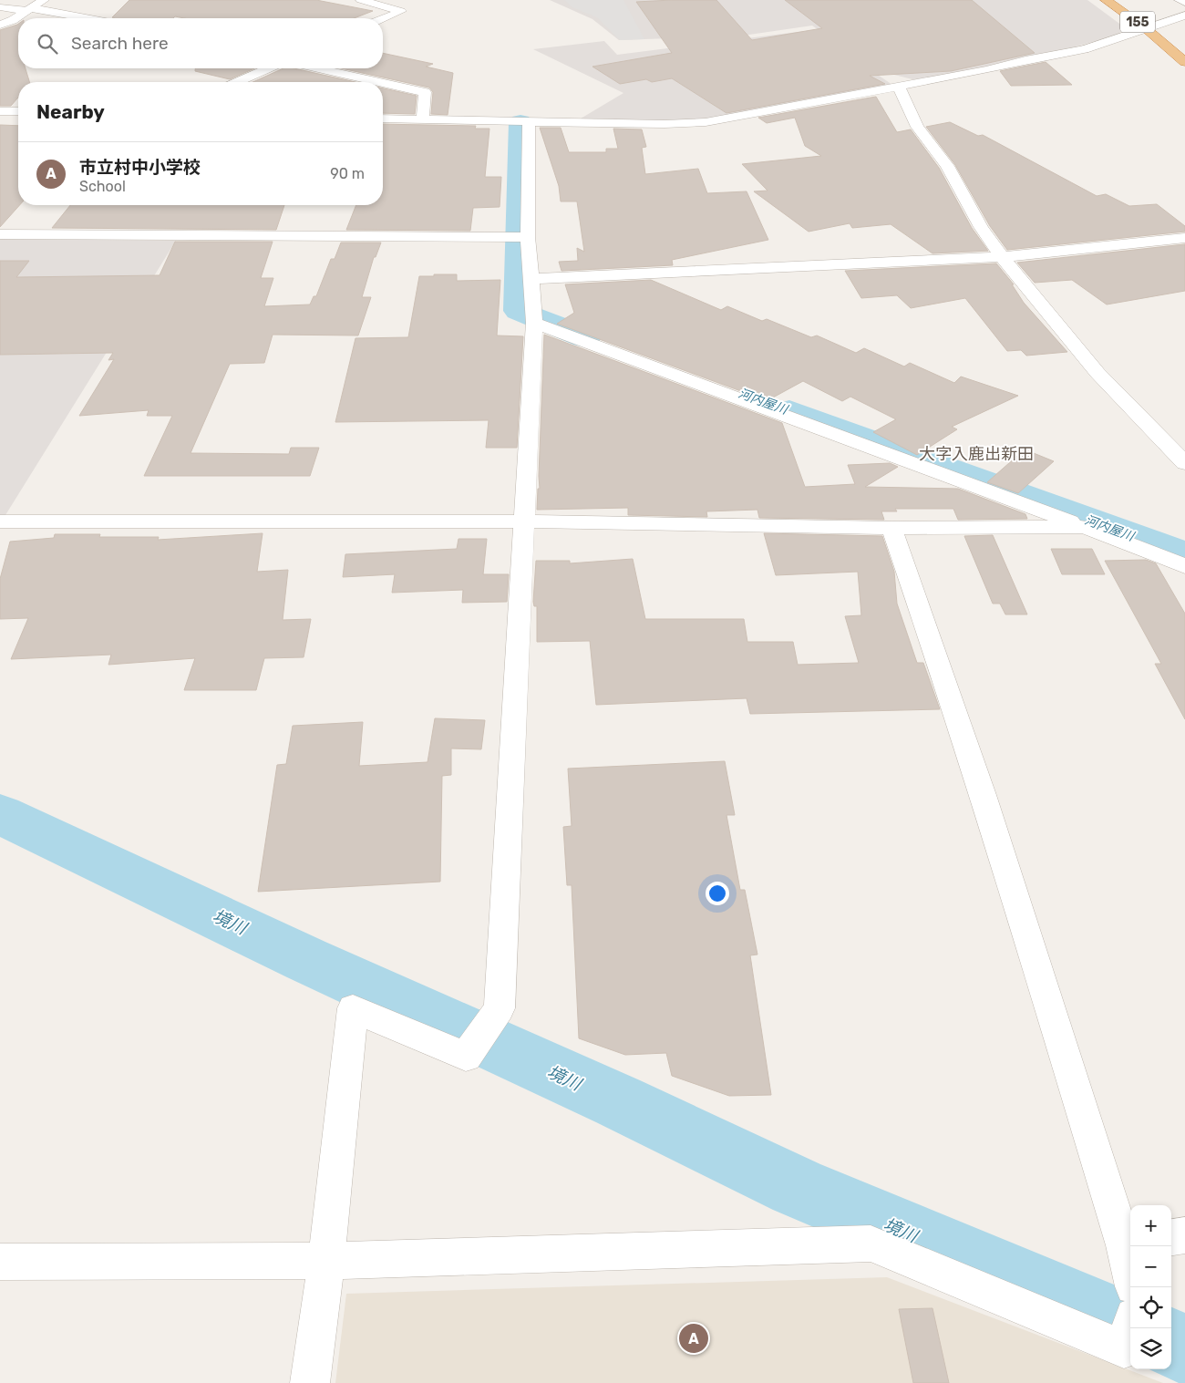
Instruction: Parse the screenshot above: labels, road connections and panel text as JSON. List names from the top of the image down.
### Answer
{
  "streets": {
    "highway": ["155"]
  },
  "districts": ["大字入鹿出新田"],
  "water": ["河内屋川", "境川"],
  "page": {
    "search": "Search here",
    "heading": "Nearby",
    "list": [
      {
        "mark": "A",
        "name": "市立村中小学校",
        "note": "School",
        "value": "90 m"
      }
    ],
    "map_buttons": ["+", "−"],
    "pins": "A"
  }
}
